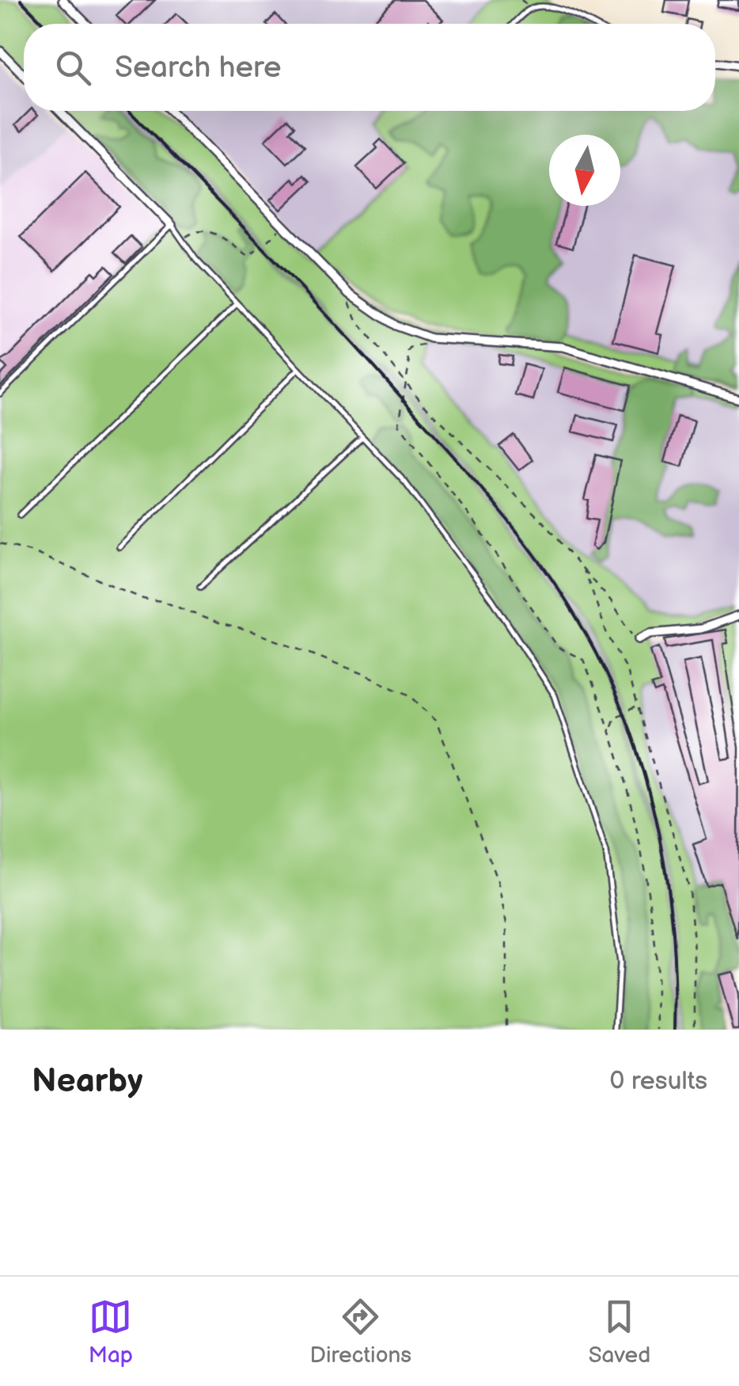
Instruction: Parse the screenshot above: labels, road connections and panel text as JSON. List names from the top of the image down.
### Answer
{
  "north": "bottom",
  "page": {
    "search": "Search here",
    "heading": ["Nearby", "0 results"],
    "nav": ["Map", "Directions", "Saved"]
  }
}
